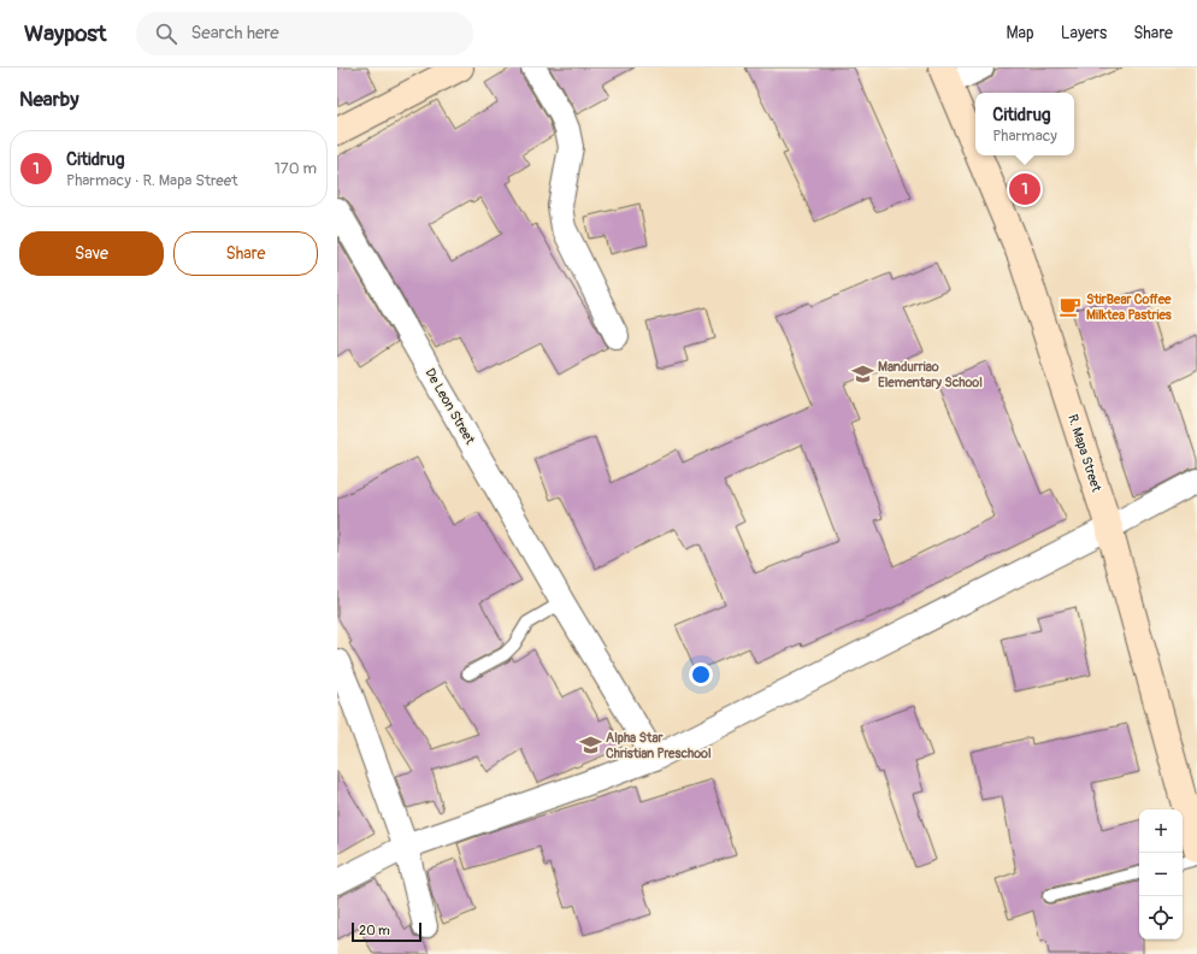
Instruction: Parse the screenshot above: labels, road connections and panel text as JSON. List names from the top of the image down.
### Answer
{
  "streets": {
    "main road": ["R. Mapa Street"],
    "street": ["De Leon Street"]
  },
  "places": {
    "cafe": ["StirBear Coffee Milktea Pastries"],
    "school or university": ["Mandurriao Elementary School", "Alpha Star Christian Preschool"]
  },
  "scale_bar": "20 m",
  "page": {
    "header": "Waypost",
    "search": "Search here",
    "nav": ["Map", "Layers", "Share"],
    "heading": "Nearby",
    "popup": ["Citidrug", "Pharmacy"],
    "list": [
      {
        "mark": "1",
        "name": "Citidrug",
        "note": "Pharmacy · R. Mapa Street",
        "value": "170 m"
      }
    ],
    "pins": "1",
    "buttons": ["Save", "Share"],
    "map_buttons": ["+", "−"],
    "scale": "20 m"
  }
}
